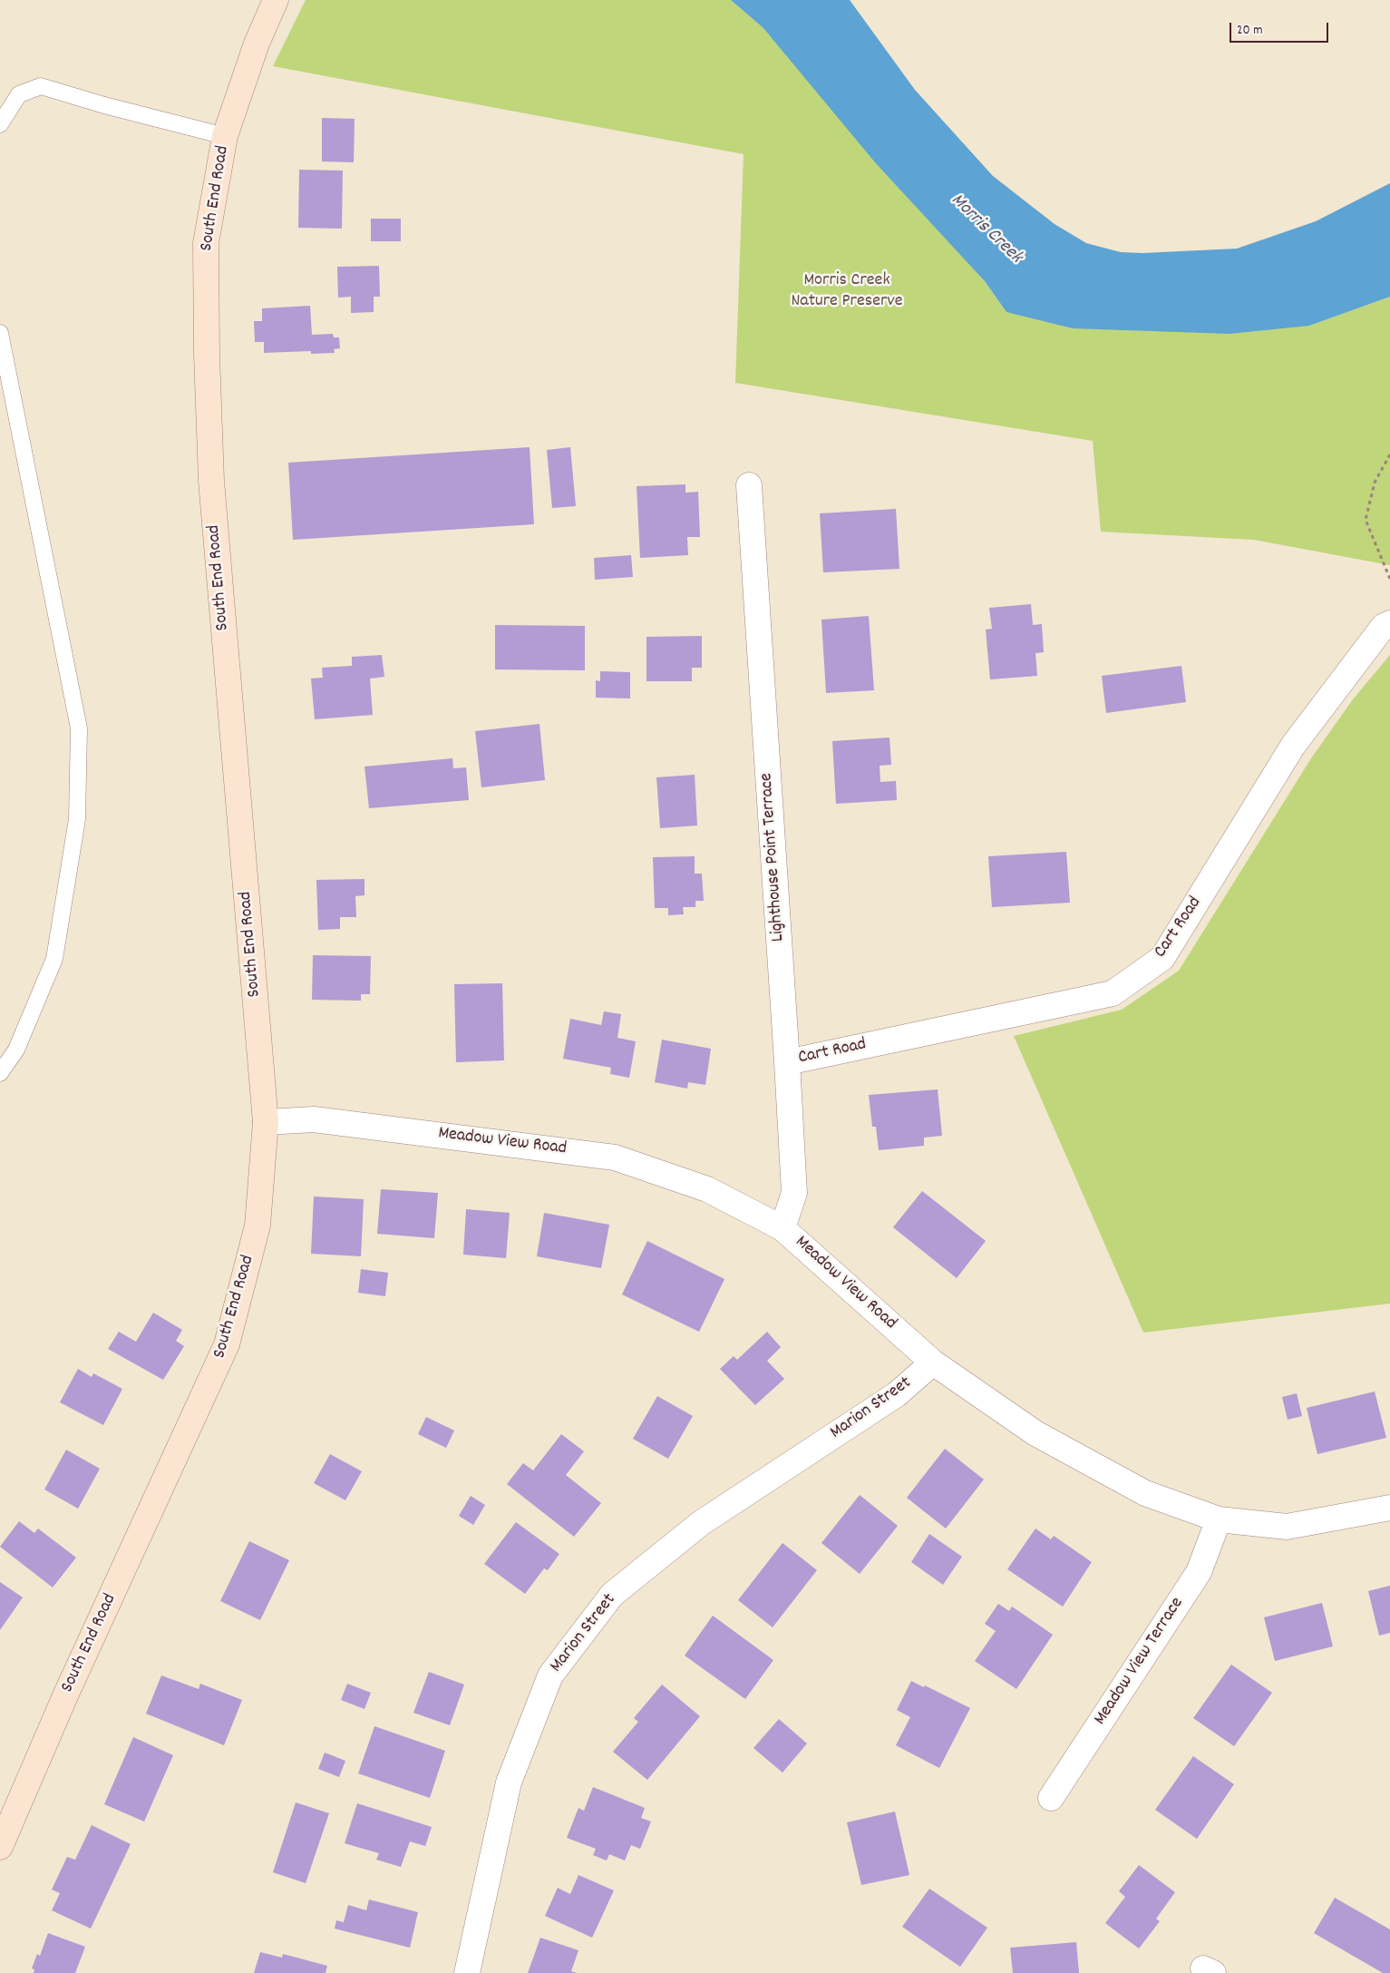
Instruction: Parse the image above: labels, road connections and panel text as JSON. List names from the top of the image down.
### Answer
{
  "streets": {
    "main road": ["South End Road"],
    "street": [
      "Lighthouse Point Terrace",
      "Cart Road",
      "Meadow View Road",
      "Marion Street",
      "Meadow View Terrace"
    ]
  },
  "crossings": [
    ["South End Road", "Meadow View Road"],
    ["Lighthouse Point Terrace", "Cart Road"],
    ["Lighthouse Point Terrace", "Meadow View Road"],
    ["Meadow View Road", "Marion Street"],
    ["Meadow View Road", "Meadow View Terrace"]
  ],
  "water": ["Morris Creek"],
  "parks": ["Morris Creek Nature Preserve"],
  "scale_bar": "20 m"
}
